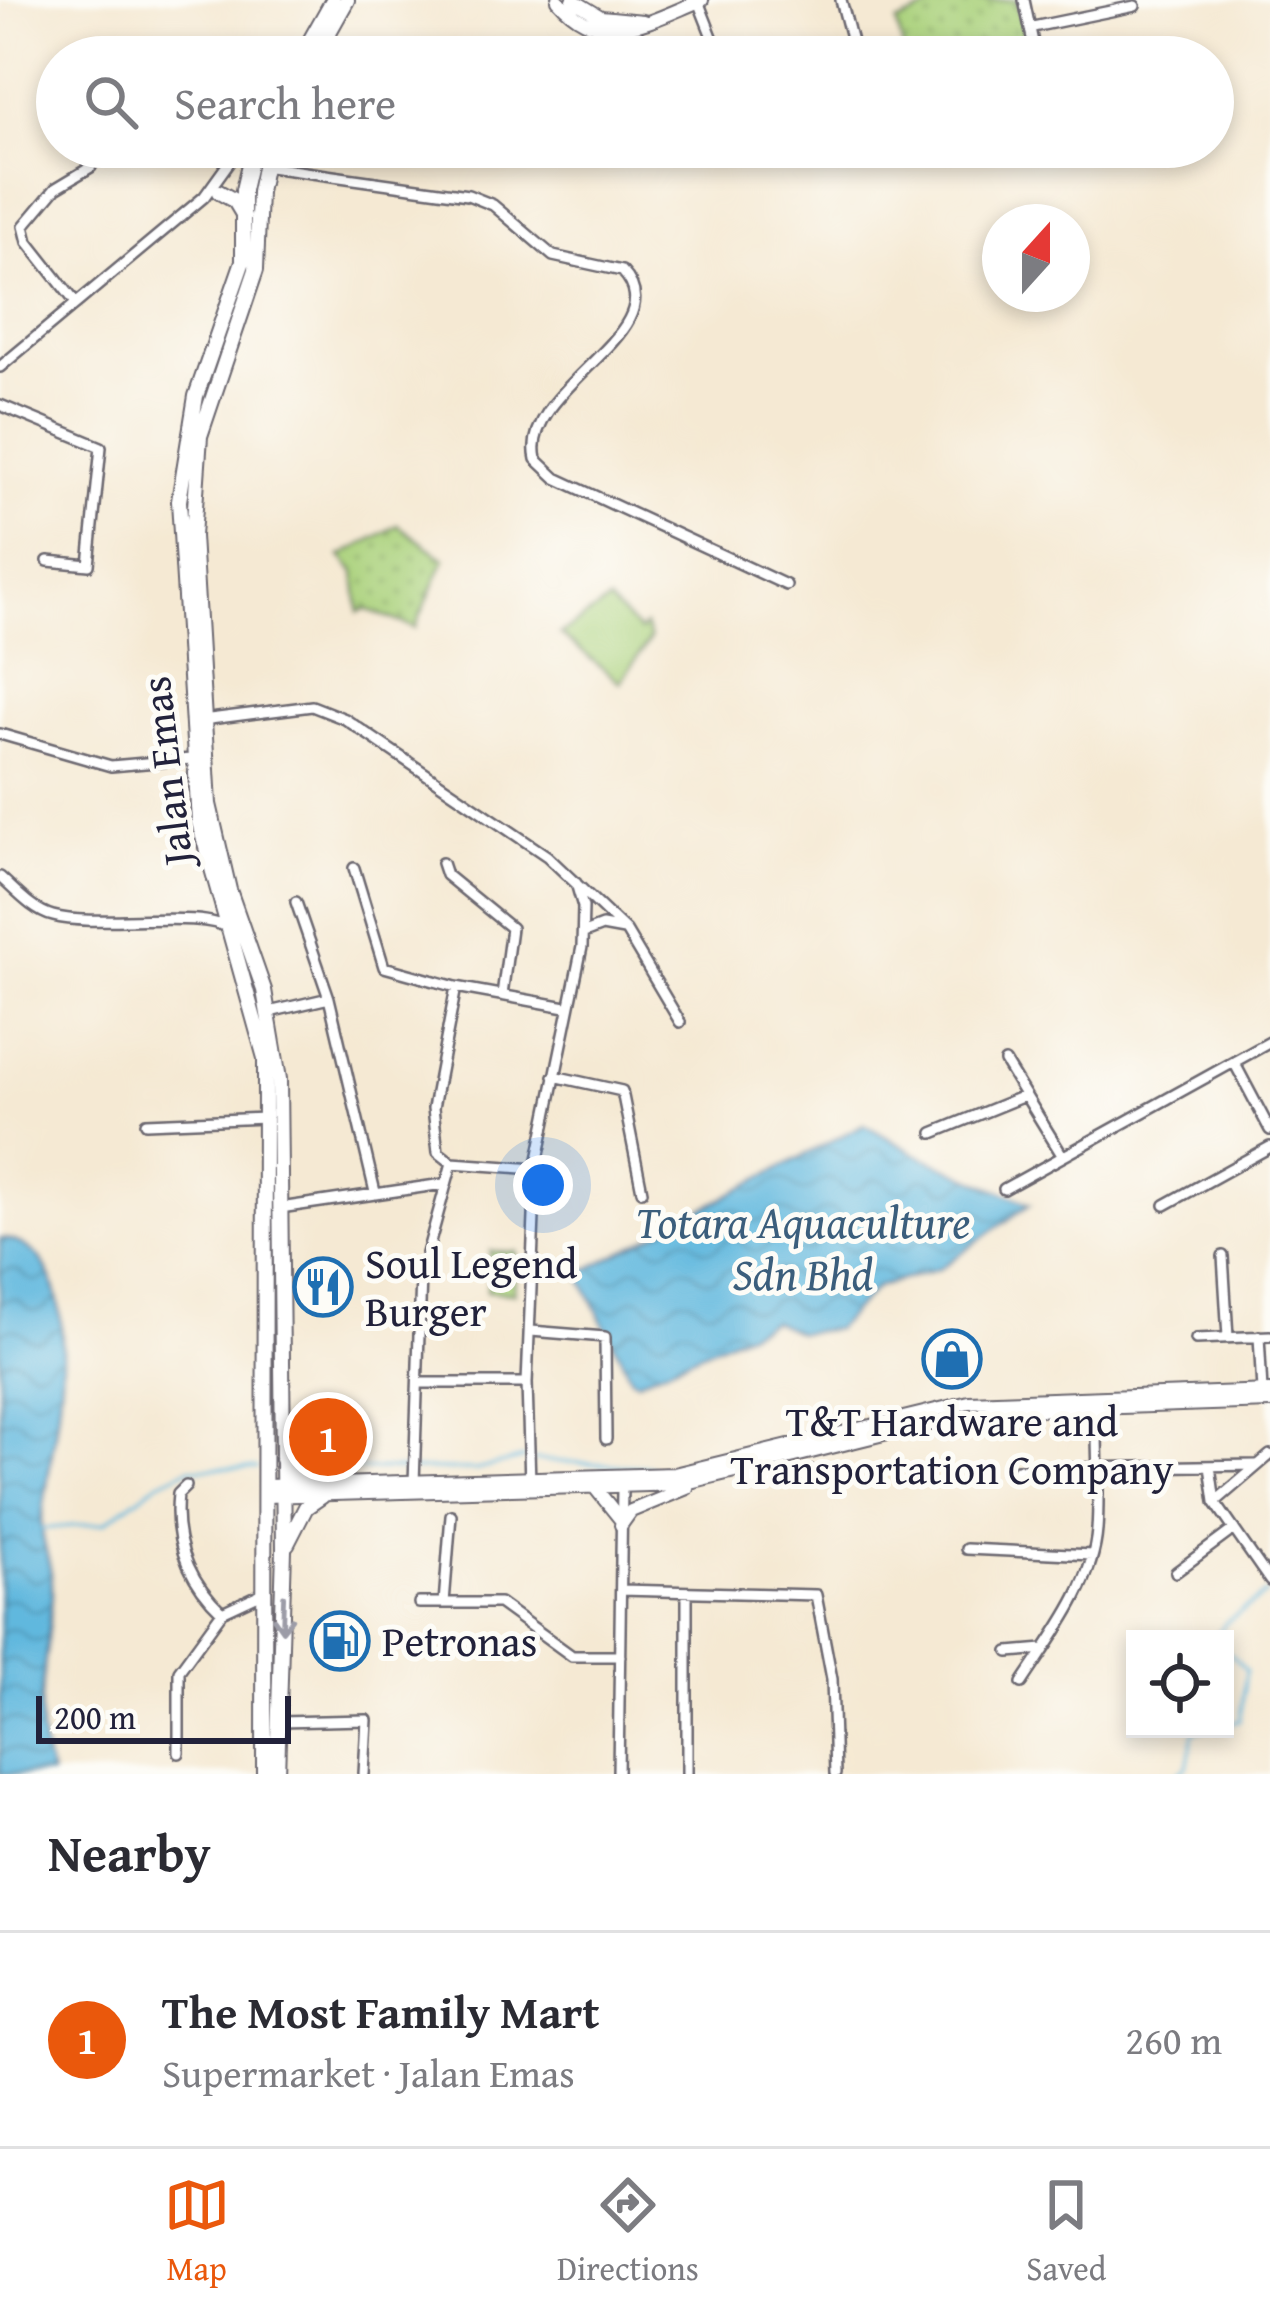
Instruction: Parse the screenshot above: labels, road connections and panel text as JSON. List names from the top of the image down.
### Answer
{
  "streets": {
    "main road": ["Jalan Emas"]
  },
  "water": ["Totara Aquaculture Sdn Bhd"],
  "places": {
    "restaurant": ["Soul Legend Burger"],
    "shop": ["T&T Hardware and Transportation Company"],
    "fuel station": ["Petronas"]
  },
  "scale_bar": "200 m",
  "north": "top",
  "page": {
    "search": "Search here",
    "pins": "1",
    "scale": "200 m",
    "heading": "Nearby",
    "list": [
      {
        "mark": "1",
        "name": "The Most Family Mart",
        "note": "Supermarket · Jalan Emas",
        "value": "260 m"
      }
    ],
    "nav": ["Map", "Directions", "Saved"]
  }
}
